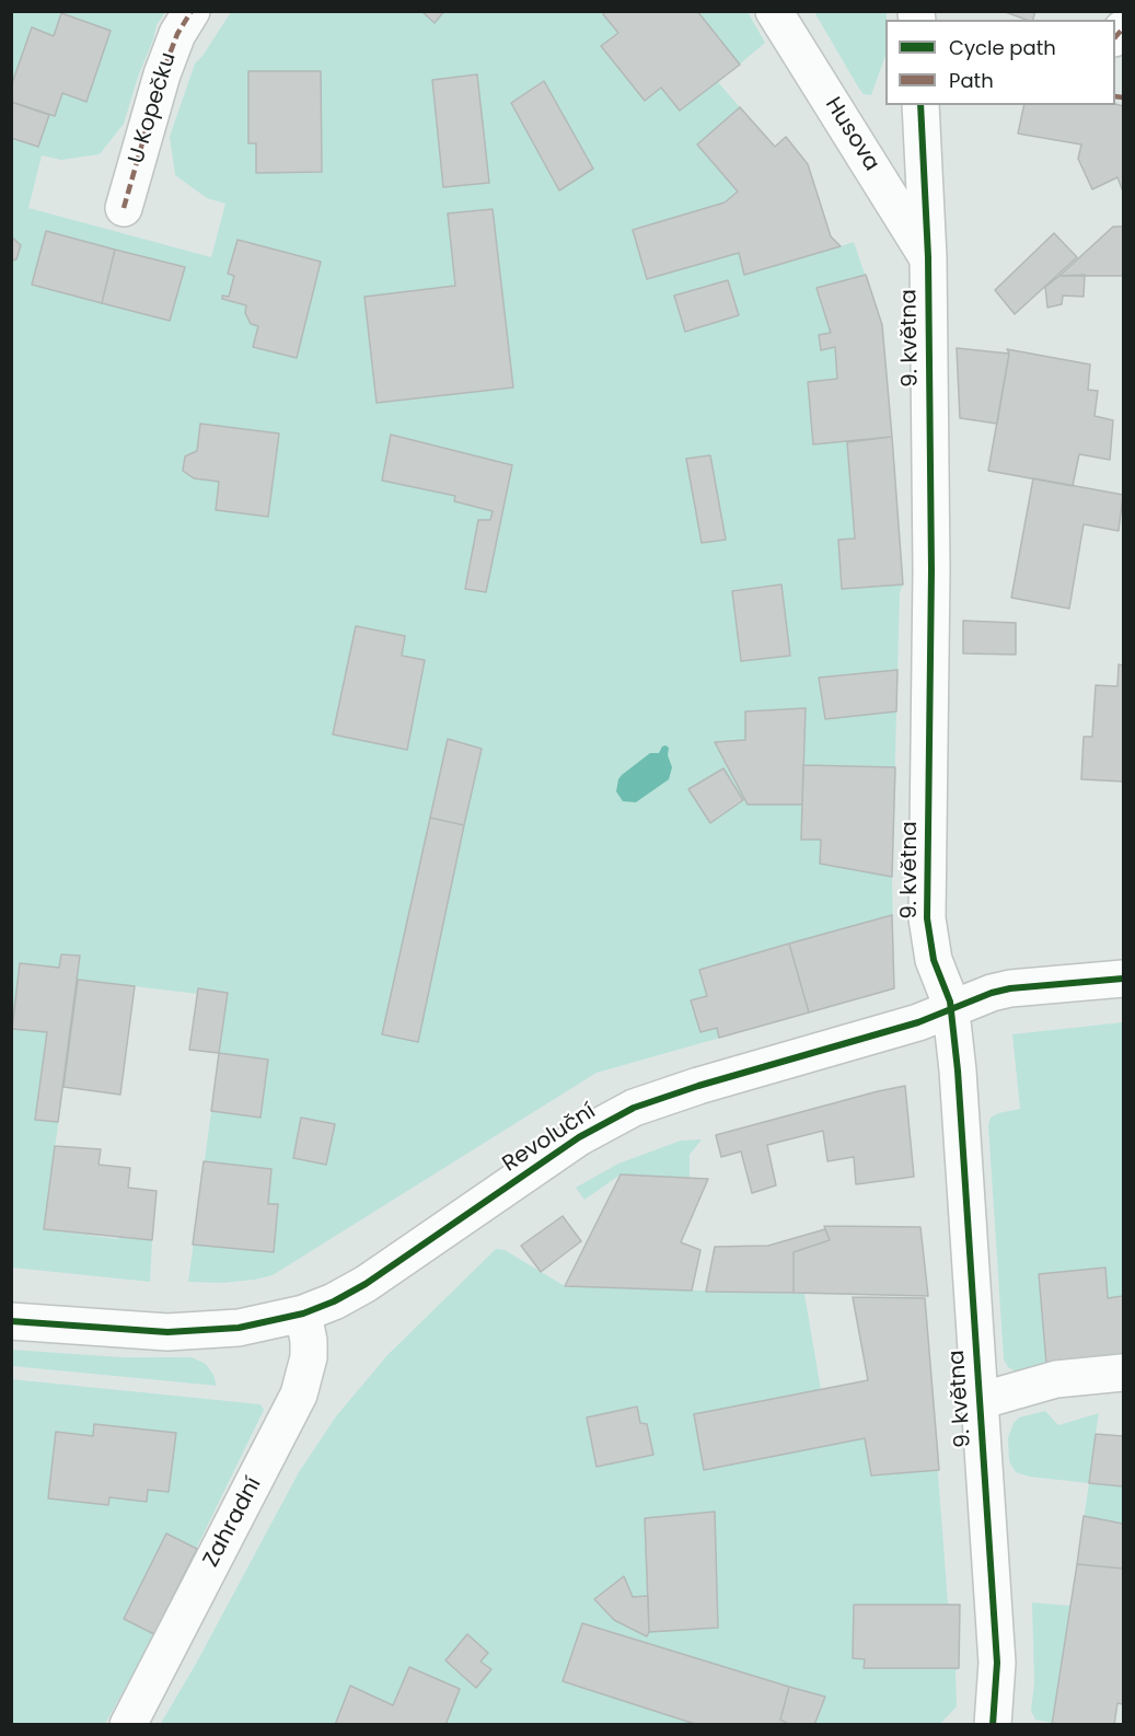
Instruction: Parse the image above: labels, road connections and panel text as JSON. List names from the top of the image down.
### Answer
{
  "streets": {
    "street": [
      "U Kopečku",
      "Husova",
      "9. května",
      "Revoluční",
      "Zahradní"
    ]
  },
  "crossings": [
    ["Husova", "9. května"],
    ["9. května", "Revoluční"],
    ["Revoluční", "Zahradní"]
  ],
  "legend": ["Cycle path", "Path"]
}
